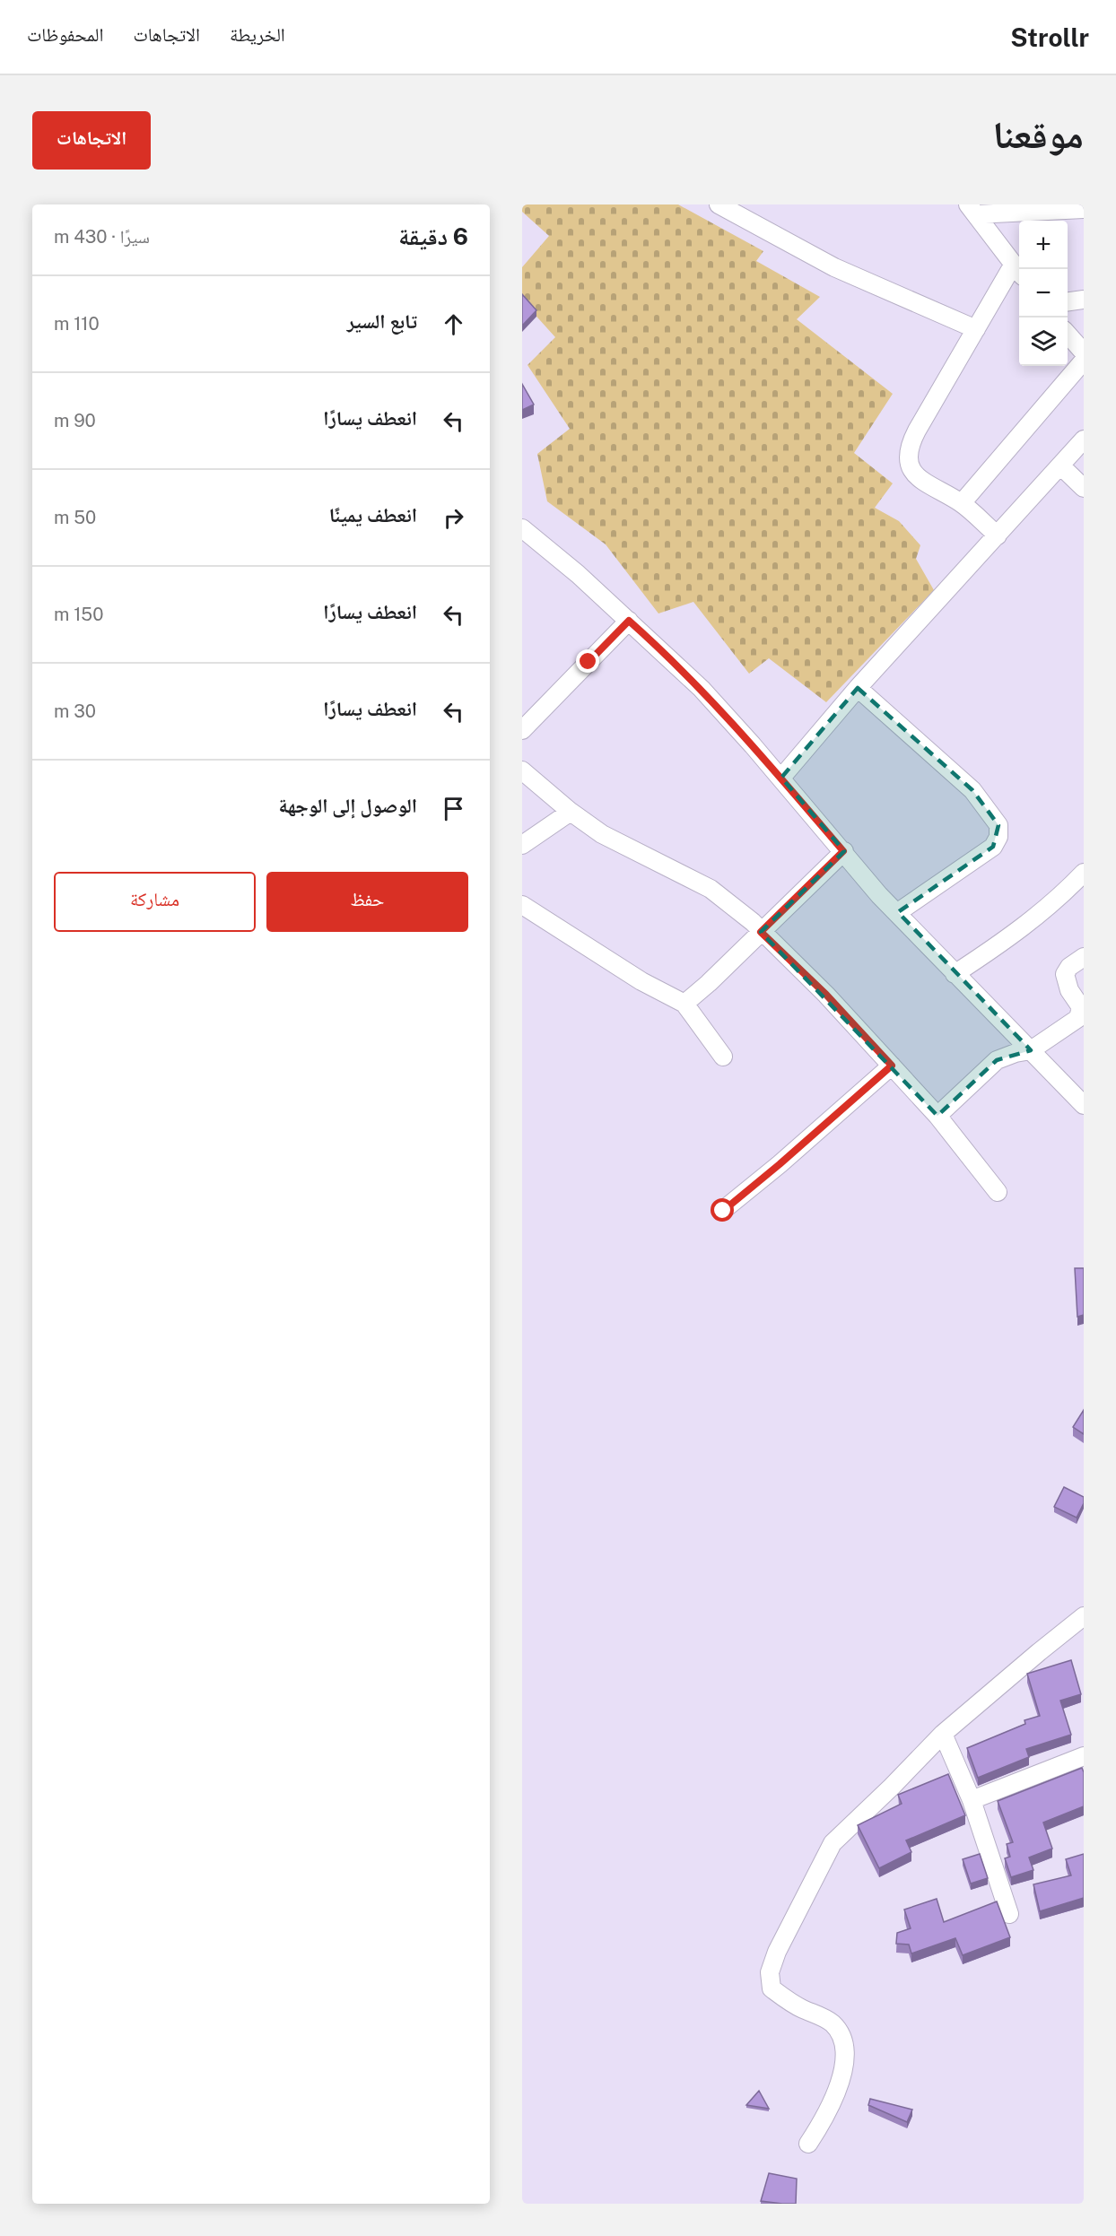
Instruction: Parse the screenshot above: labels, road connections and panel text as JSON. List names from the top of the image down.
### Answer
{
  "page": {
    "header": "Strollr",
    "nav": ["الخريطة", "الاتجاهات", "المحفوظات"],
    "title": "موقعنا",
    "buttons": [
      "الاتجاهات",
      ["حفظ", "مشاركة"]
    ],
    "heading": ["6 دقيقة", "سيرًا · 430 m"],
    "map_buttons": ["+", "−"],
    "list": [
      ["تابع السير", "110 m"],
      ["انعطف يسارًا", "90 m"],
      ["انعطف يمينًا", "50 m"],
      ["انعطف يسارًا", "150 m"],
      ["انعطف يسارًا", "30 m"],
      "الوصول إلى الوجهة"
    ]
  }
}
